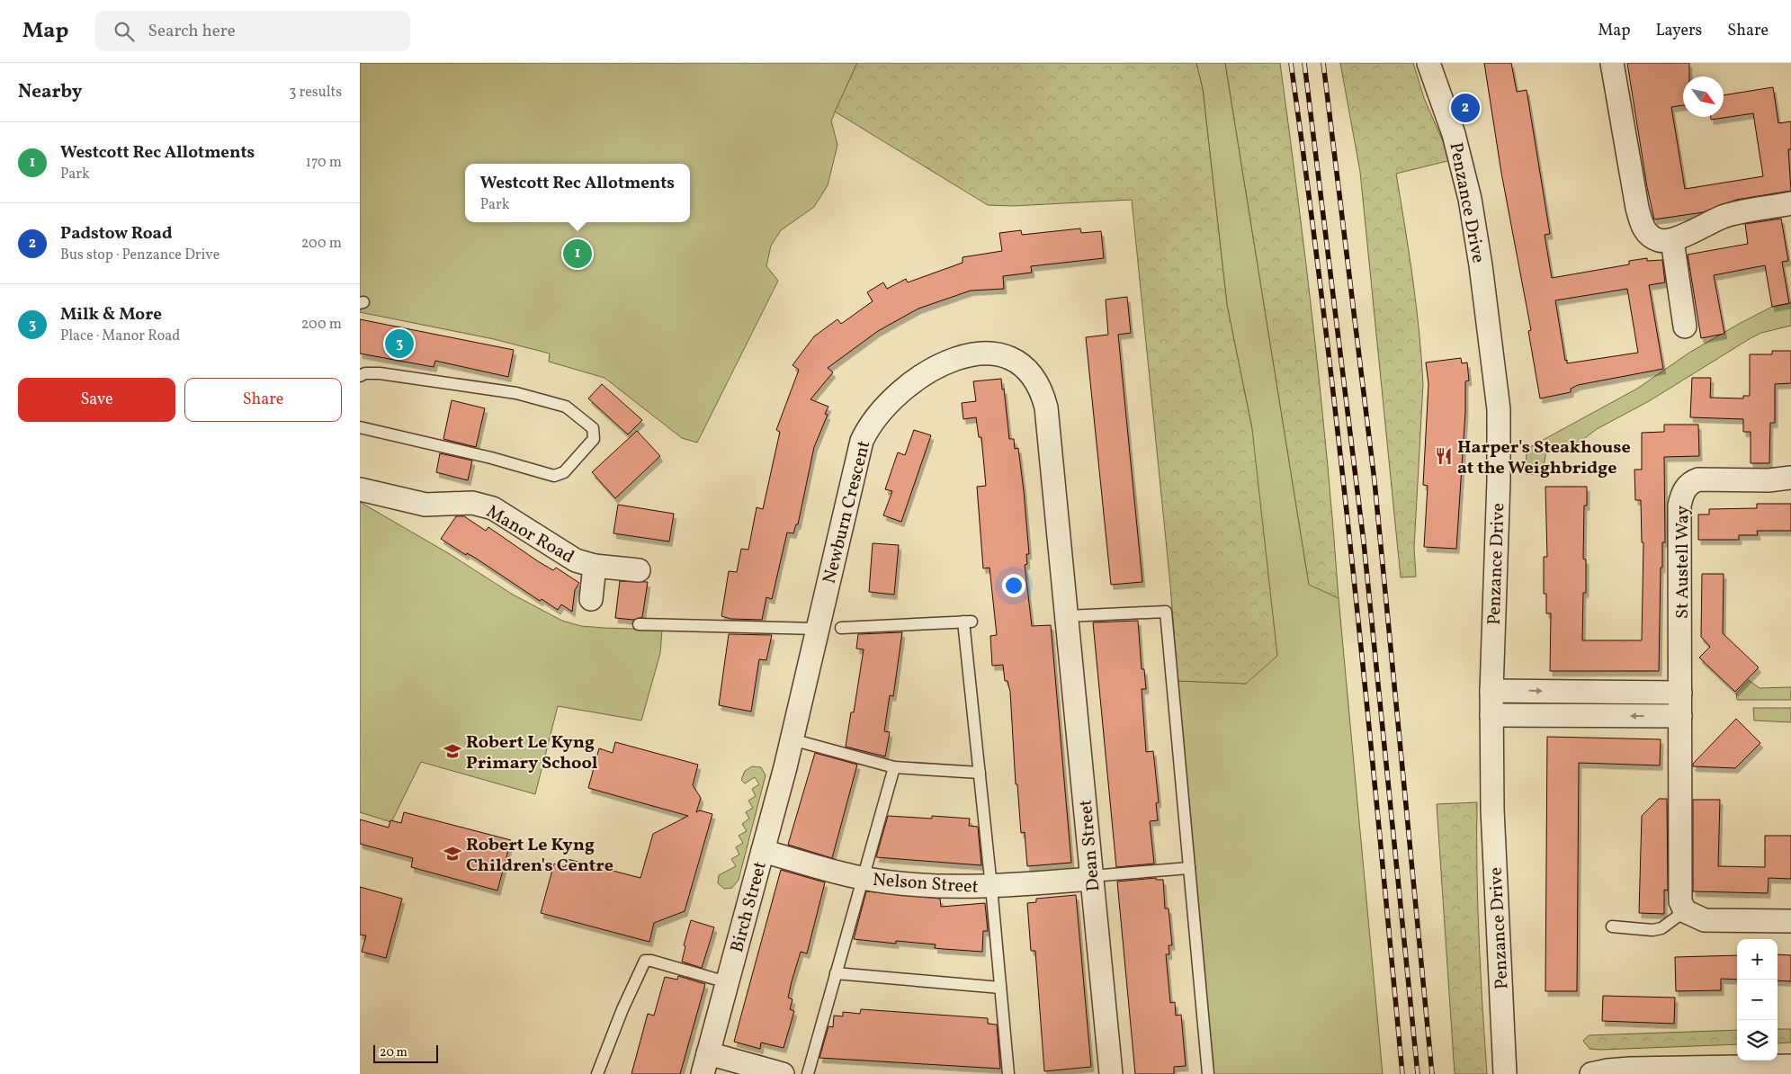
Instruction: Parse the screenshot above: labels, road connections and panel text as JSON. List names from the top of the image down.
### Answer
{
  "streets": {
    "street": [
      "Penzance Drive",
      "Newburn Crescent",
      "Manor Road",
      "St Austell Way",
      "Dean Street",
      "Nelson Street",
      "Birch Street"
    ]
  },
  "crossings": [
    ["Newburn Crescent", "Dean Street"],
    ["Newburn Crescent", "Birch Street"],
    ["Dean Street", "Nelson Street"],
    ["Nelson Street", "Birch Street"]
  ],
  "places": {
    "restaurant": ["Harper's Steakhouse at the Weighbridge"],
    "school or university": ["Robert Le Kyng Primary School", "Robert Le Kyng Children's Centre"]
  },
  "scale_bar": "20 m",
  "north": "bottom right",
  "page": {
    "header": "Map",
    "search": "Search here",
    "nav": ["Map", "Layers", "Share"],
    "heading": ["Nearby", "3 results"],
    "pins": ["2", "1", "3"],
    "list": [
      {
        "mark": "1",
        "name": "Westcott Rec Allotments",
        "note": "Park",
        "value": "170 m"
      },
      {
        "mark": "2",
        "name": "Padstow Road",
        "note": "Bus stop · Penzance Drive",
        "value": "200 m"
      },
      {
        "mark": "3",
        "name": "Milk & More",
        "note": "Place · Manor Road",
        "value": "200 m"
      }
    ],
    "popup": ["Westcott Rec Allotments", "Park"],
    "buttons": ["Save", "Share"],
    "map_buttons": ["+", "−"],
    "scale": "20 m"
  }
}
